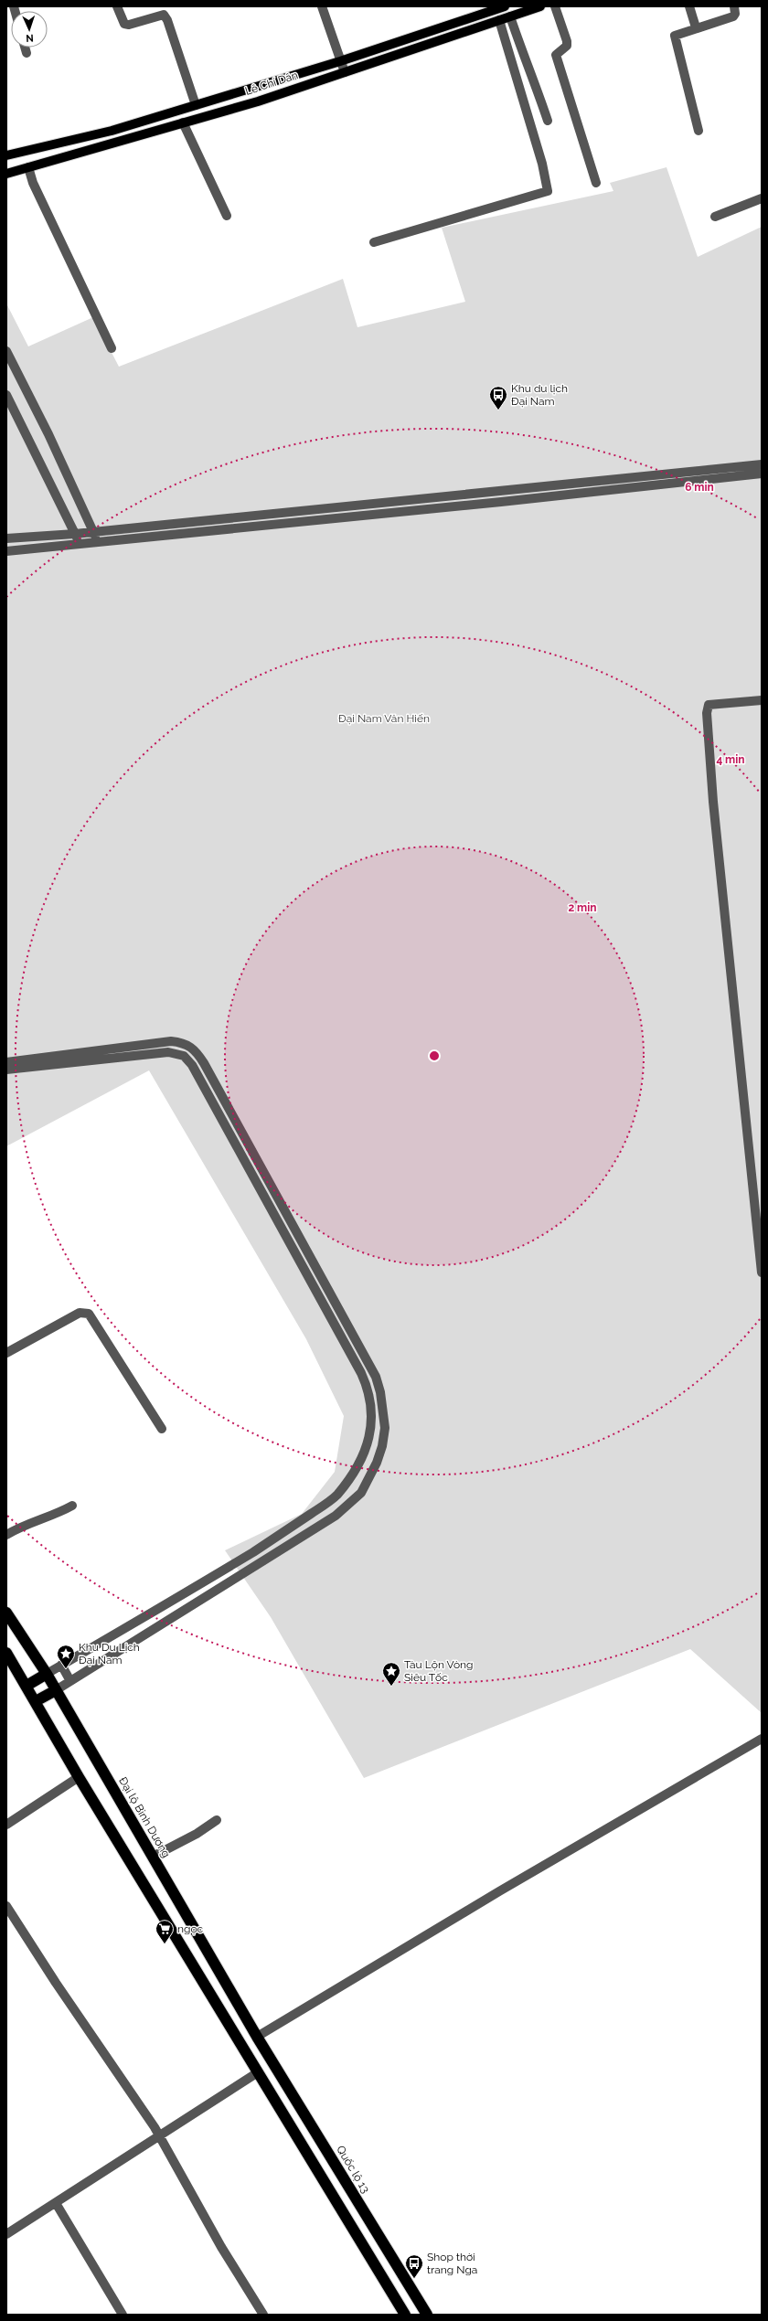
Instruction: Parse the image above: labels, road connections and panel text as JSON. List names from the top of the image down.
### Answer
{
  "streets": {
    "highway": ["Đại lộ Bình Dương", "Quốc lộ 13"],
    "main road": ["Lê Chí Dân"]
  },
  "crossings": [
    ["Đại lộ Bình Dương", "Quốc lộ 13"]
  ],
  "parks": ["Đại Nam Văn Hiến"],
  "places": {
    "bus stop": ["Khu du lịch Đại Nam", "Shop thời trang Nga"],
    "place": ["Khu Du Lịch Đại Nam", "Tàu Lộn Vòng Siêu Tốc"],
    "supermarket": ["ngọc"]
  },
  "north": "bottom",
  "rings": ["6 min", "4 min", "2 min"]
}
